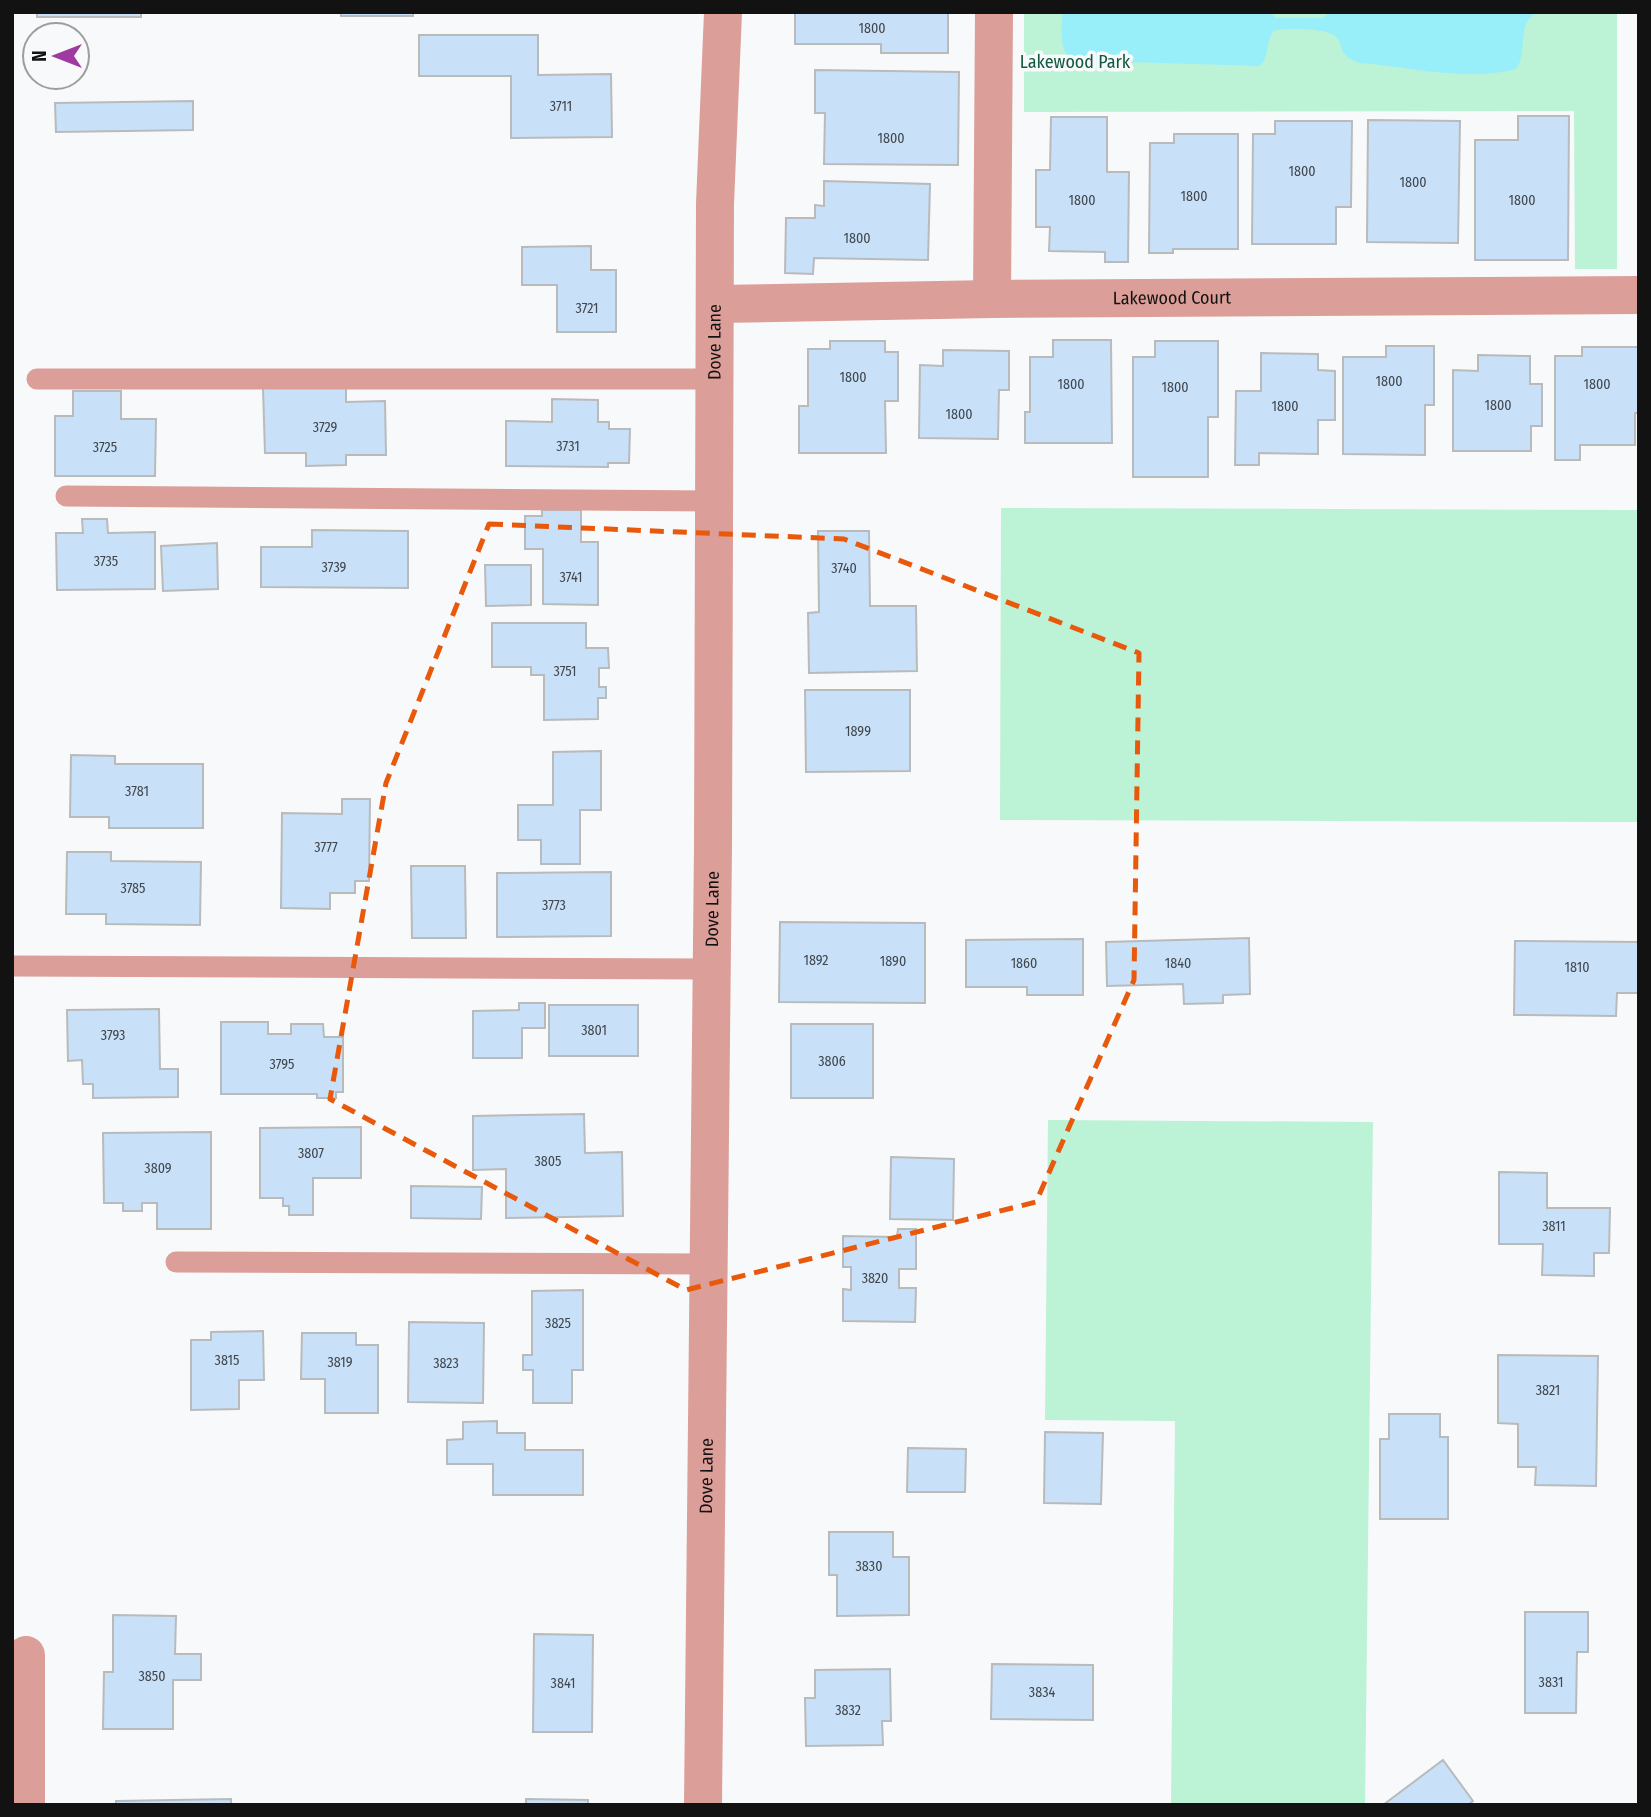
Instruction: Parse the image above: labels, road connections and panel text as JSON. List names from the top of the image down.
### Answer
{
  "streets": {
    "street": ["Lakewood Court", "Dove Lane"]
  },
  "crossings": [
    ["Lakewood Court", "Dove Lane"]
  ],
  "parks": ["Lakewood Park"],
  "house_numbers": [
    "1800",
    "3711",
    "1800",
    "1800",
    "1800",
    "1800",
    "1800",
    "1800",
    "1800",
    "3721",
    "1800",
    "1800",
    "1800",
    "1800",
    "1800",
    "1800",
    "1800",
    "1800",
    "3729",
    "3731",
    "3725",
    "3735",
    "3739",
    "3740",
    "3741",
    "3751",
    "1899",
    "3781",
    "3777",
    "3785",
    "3773",
    "1892",
    "1890",
    "1860",
    "1840",
    "1810",
    "3801",
    "3793",
    "3806",
    "3795",
    "3807",
    "3805",
    "3809",
    "3811",
    "3820",
    "3825",
    "3815",
    "3819",
    "3823",
    "3821",
    "3830",
    "3850",
    "3831",
    "3841",
    "3834",
    "3832"
  ],
  "north": "left"
}
